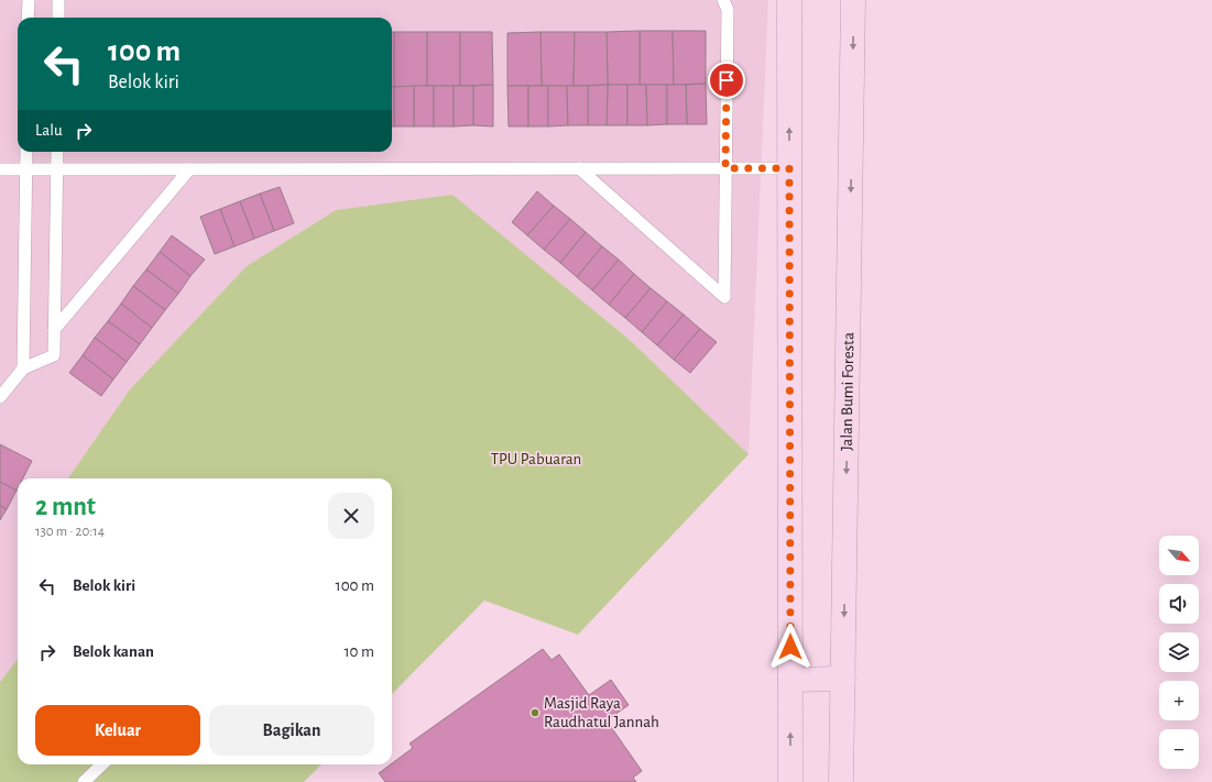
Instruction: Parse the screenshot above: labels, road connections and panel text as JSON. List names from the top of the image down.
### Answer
{
  "streets": {
    "main road": ["Jalan Bumi Foresta"]
  },
  "parks": ["TPU Pabuaran"],
  "places": ["Masjid Raya Raudhatul Jannah"],
  "north": "bottom right",
  "page": {
    "turn": ["100 m", "Belok kiri"],
    "then": "Lalu",
    "heading": ["2 mnt", "130 m · 20:14"],
    "map_buttons": ["+", "−"],
    "list": [
      {
        "name": "Belok kiri",
        "value": "100 m"
      },
      {
        "name": "Belok kanan",
        "value": "10 m"
      }
    ],
    "buttons": ["Keluar", "Bagikan"]
  }
}
